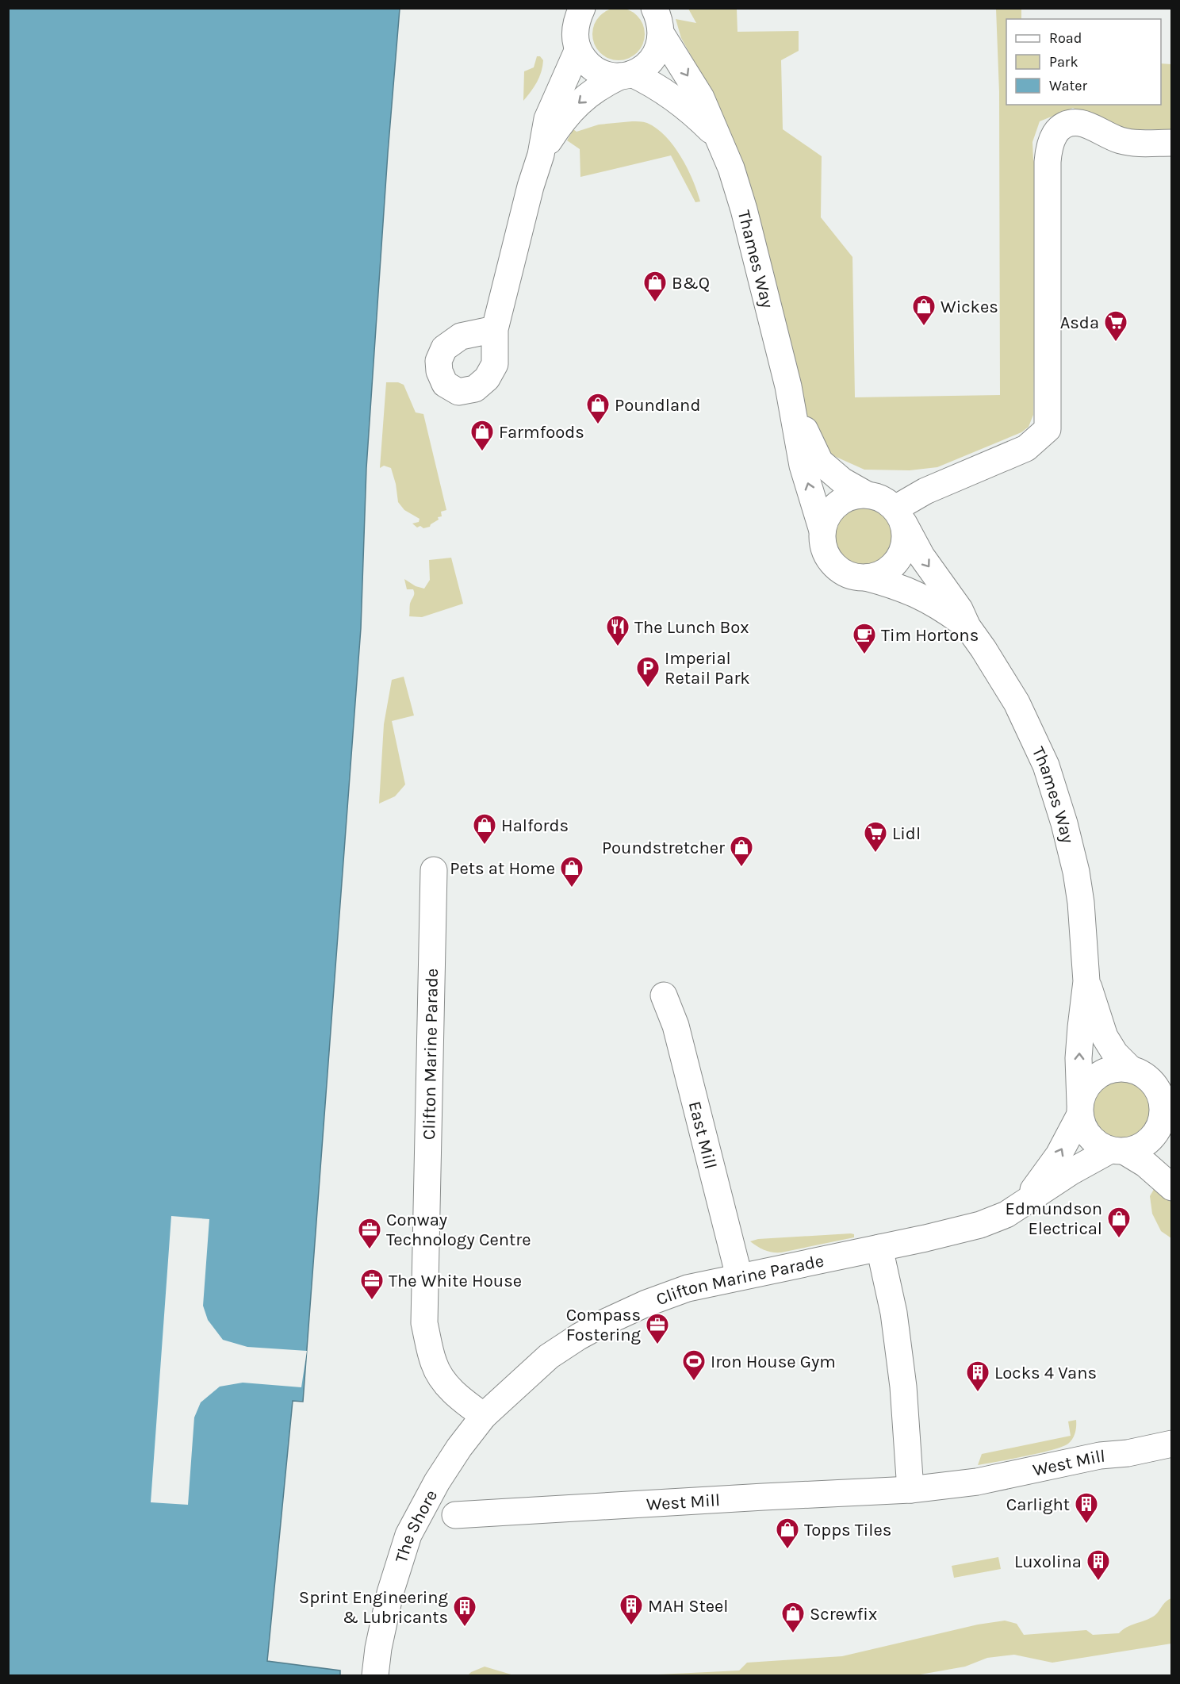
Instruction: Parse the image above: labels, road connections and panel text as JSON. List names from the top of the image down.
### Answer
{
  "streets": {
    "street": [
      "Thames Way",
      "Clifton Marine Parade",
      "East Mill",
      "West Mill",
      "The Shore"
    ]
  },
  "crossings": [
    ["Thames Way", "Clifton Marine Parade"],
    ["Clifton Marine Parade", "East Mill"],
    ["Clifton Marine Parade", "The Shore"]
  ],
  "places": {
    "shop": [
      "B&Q",
      "Wickes",
      "Poundland",
      "Farmfoods",
      "Halfords",
      "Poundstretcher",
      "Pets at Home",
      "Edmundson Electrical",
      "Topps Tiles",
      "Screwfix"
    ],
    "supermarket": ["Asda", "Lidl"],
    "restaurant": ["The Lunch Box"],
    "cafe": ["Tim Hortons"],
    "parking": ["Imperial Retail Park"],
    "office": ["Conway Technology Centre", "The White House", "Compass Fostering"],
    "sports": ["Iron House Gym"],
    "building": [
      "Locks 4 Vans",
      "Carlight",
      "Luxolina",
      "MAH Steel",
      "Sprint Engineering & Lubricants"
    ]
  },
  "legend": ["Road", "Park", "Water"]
}
